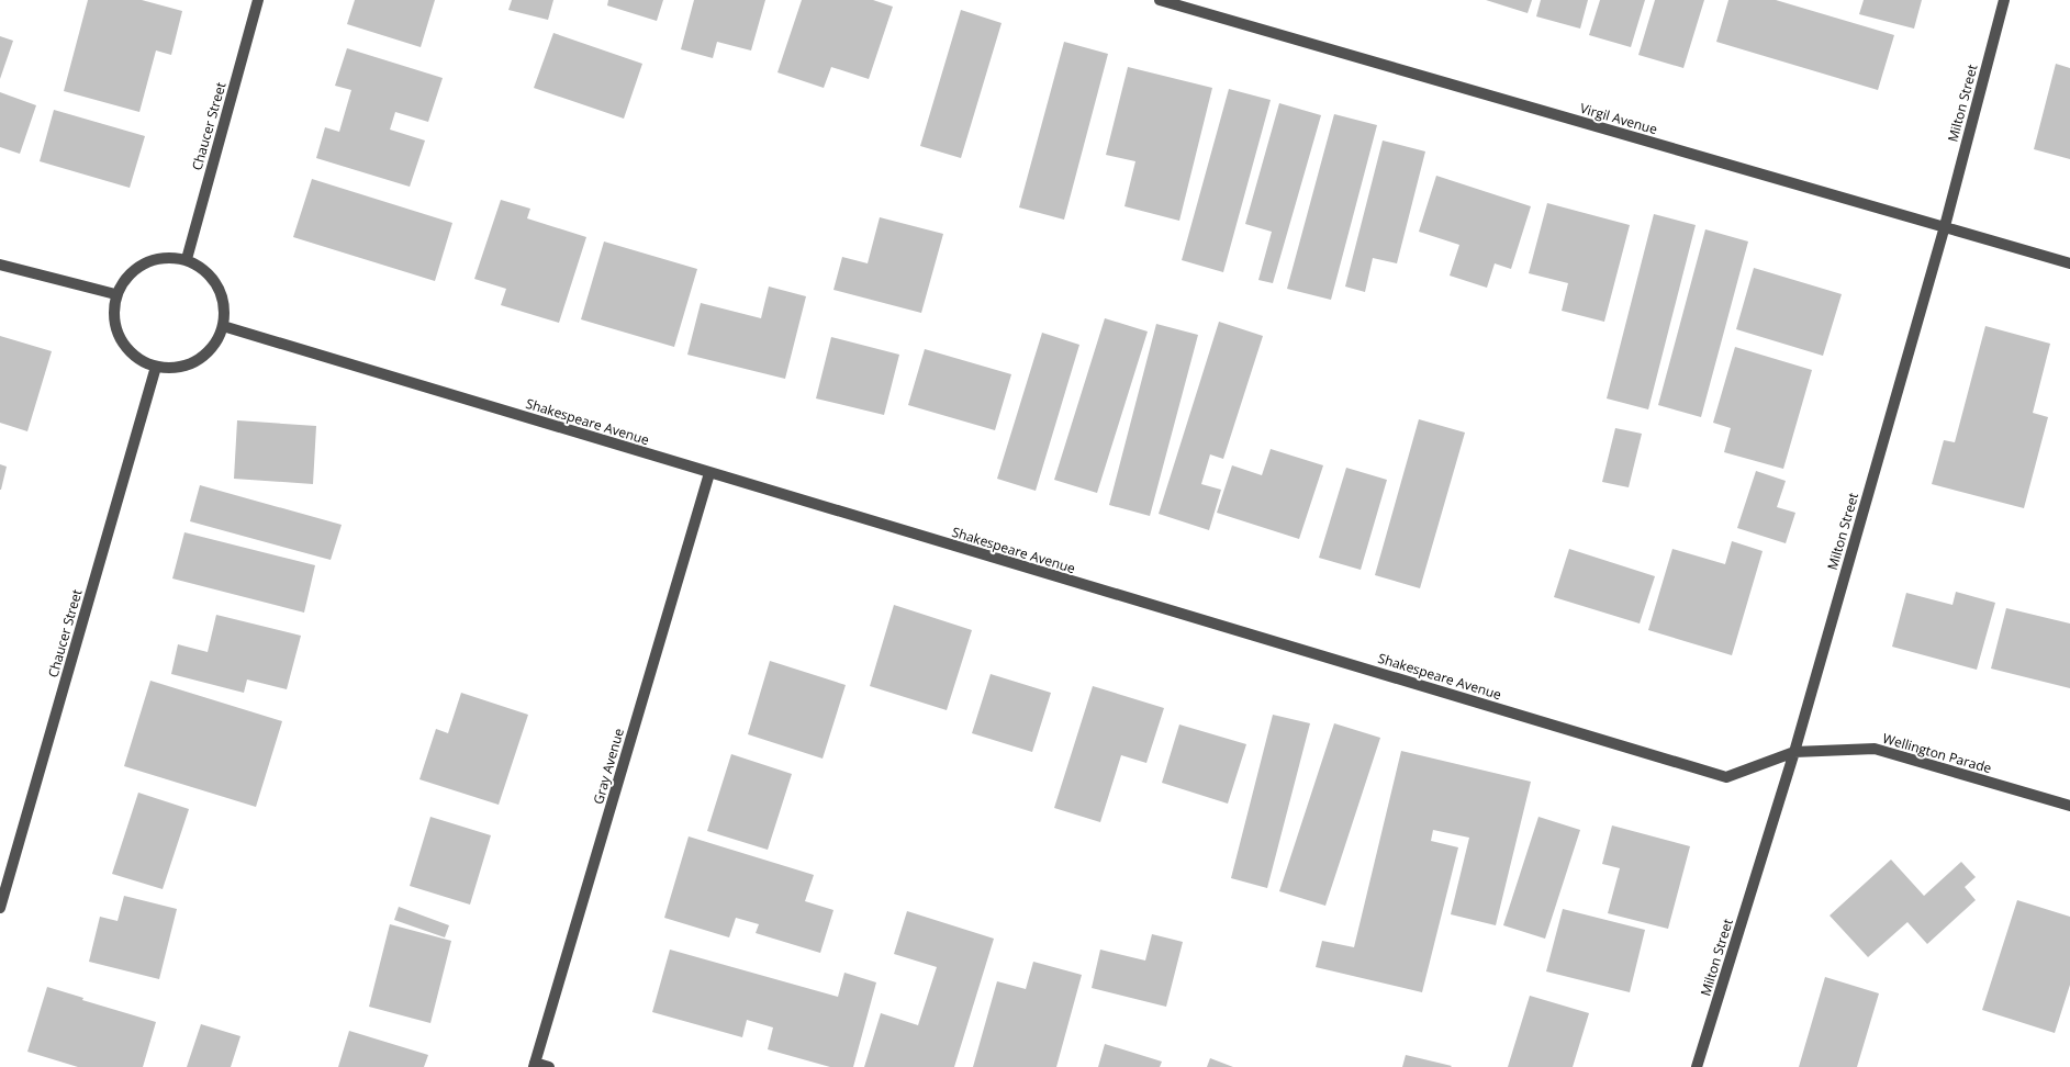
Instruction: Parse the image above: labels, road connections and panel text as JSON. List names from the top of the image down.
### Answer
{
  "streets": {
    "street": [
      "Milton Street",
      "Virgil Avenue",
      "Chaucer Street",
      "Shakespeare Avenue",
      "Wellington Parade",
      "Gray Avenue"
    ]
  },
  "crossings": [
    ["Milton Street", "Virgil Avenue"],
    ["Milton Street", "Shakespeare Avenue"],
    ["Milton Street", "Wellington Parade"],
    ["Chaucer Street", "Shakespeare Avenue"],
    ["Shakespeare Avenue", "Wellington Parade"],
    ["Shakespeare Avenue", "Gray Avenue"]
  ]
}
